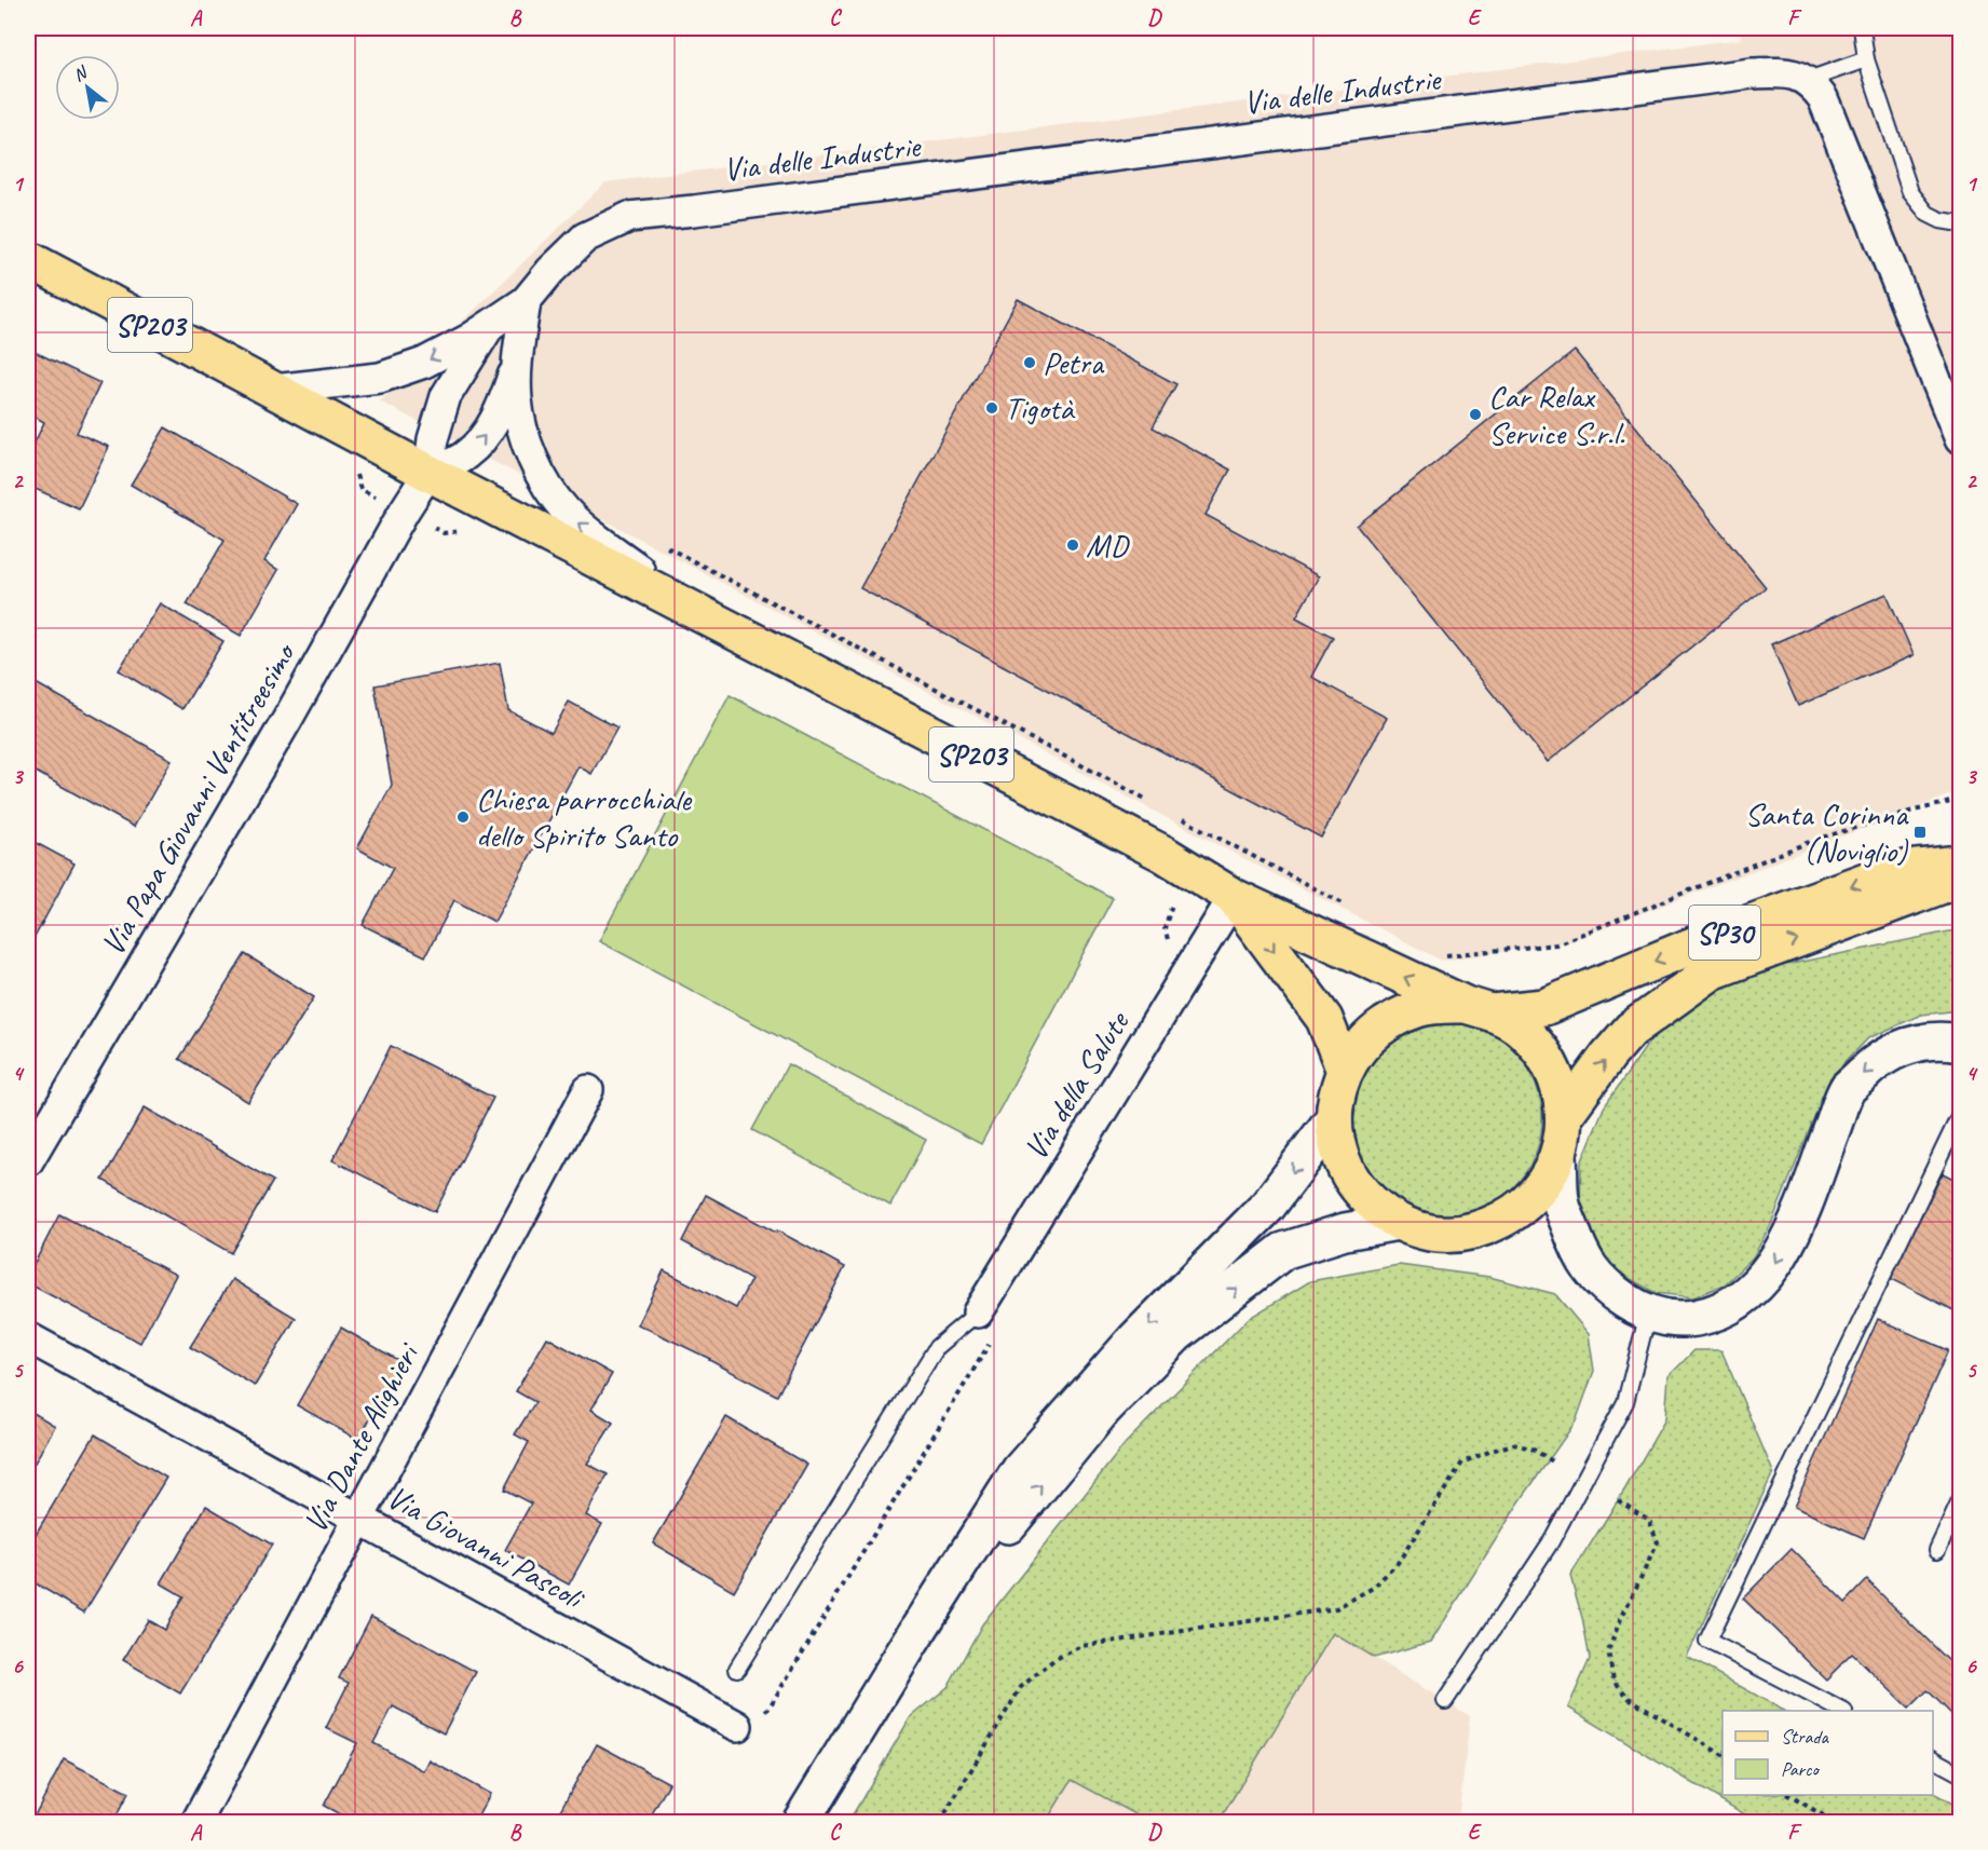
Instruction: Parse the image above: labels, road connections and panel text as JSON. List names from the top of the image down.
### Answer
{
  "streets": {
    "main road": ["SP203", "SP30"],
    "street": [
      "Via delle Industrie",
      "Via Papa Giovanni Ventitreesimo",
      "Via della Salute",
      "Via Dante Alighieri",
      "Via Giovanni Pascoli"
    ]
  },
  "crossings": [
    ["Via delle Industrie", "SP203"],
    ["Via delle Industrie", "Via Papa Giovanni Ventitreesimo"],
    ["SP203", "Via Papa Giovanni Ventitreesimo"],
    ["SP203", "SP30"],
    ["SP203", "Via della Salute"],
    ["Via Dante Alighieri", "Via Giovanni Pascoli"]
  ],
  "places": {
    "other": [
      "Petra",
      "Tigotà",
      "Car Relax Service S.r.l.",
      "MD",
      "Chiesa parrocchiale dello Spirito Santo"
    ],
    "transit": ["Santa Corinna (Noviglio)"]
  },
  "legend": ["Strada", "Parco"],
  "north": "top left",
  "grid": {
    "columns": [
      "A",
      "B",
      "C",
      "D",
      "E",
      "F"
    ],
    "rows": [
      "1",
      "2",
      "3",
      "4",
      "5",
      "6"
    ]
  }
}
